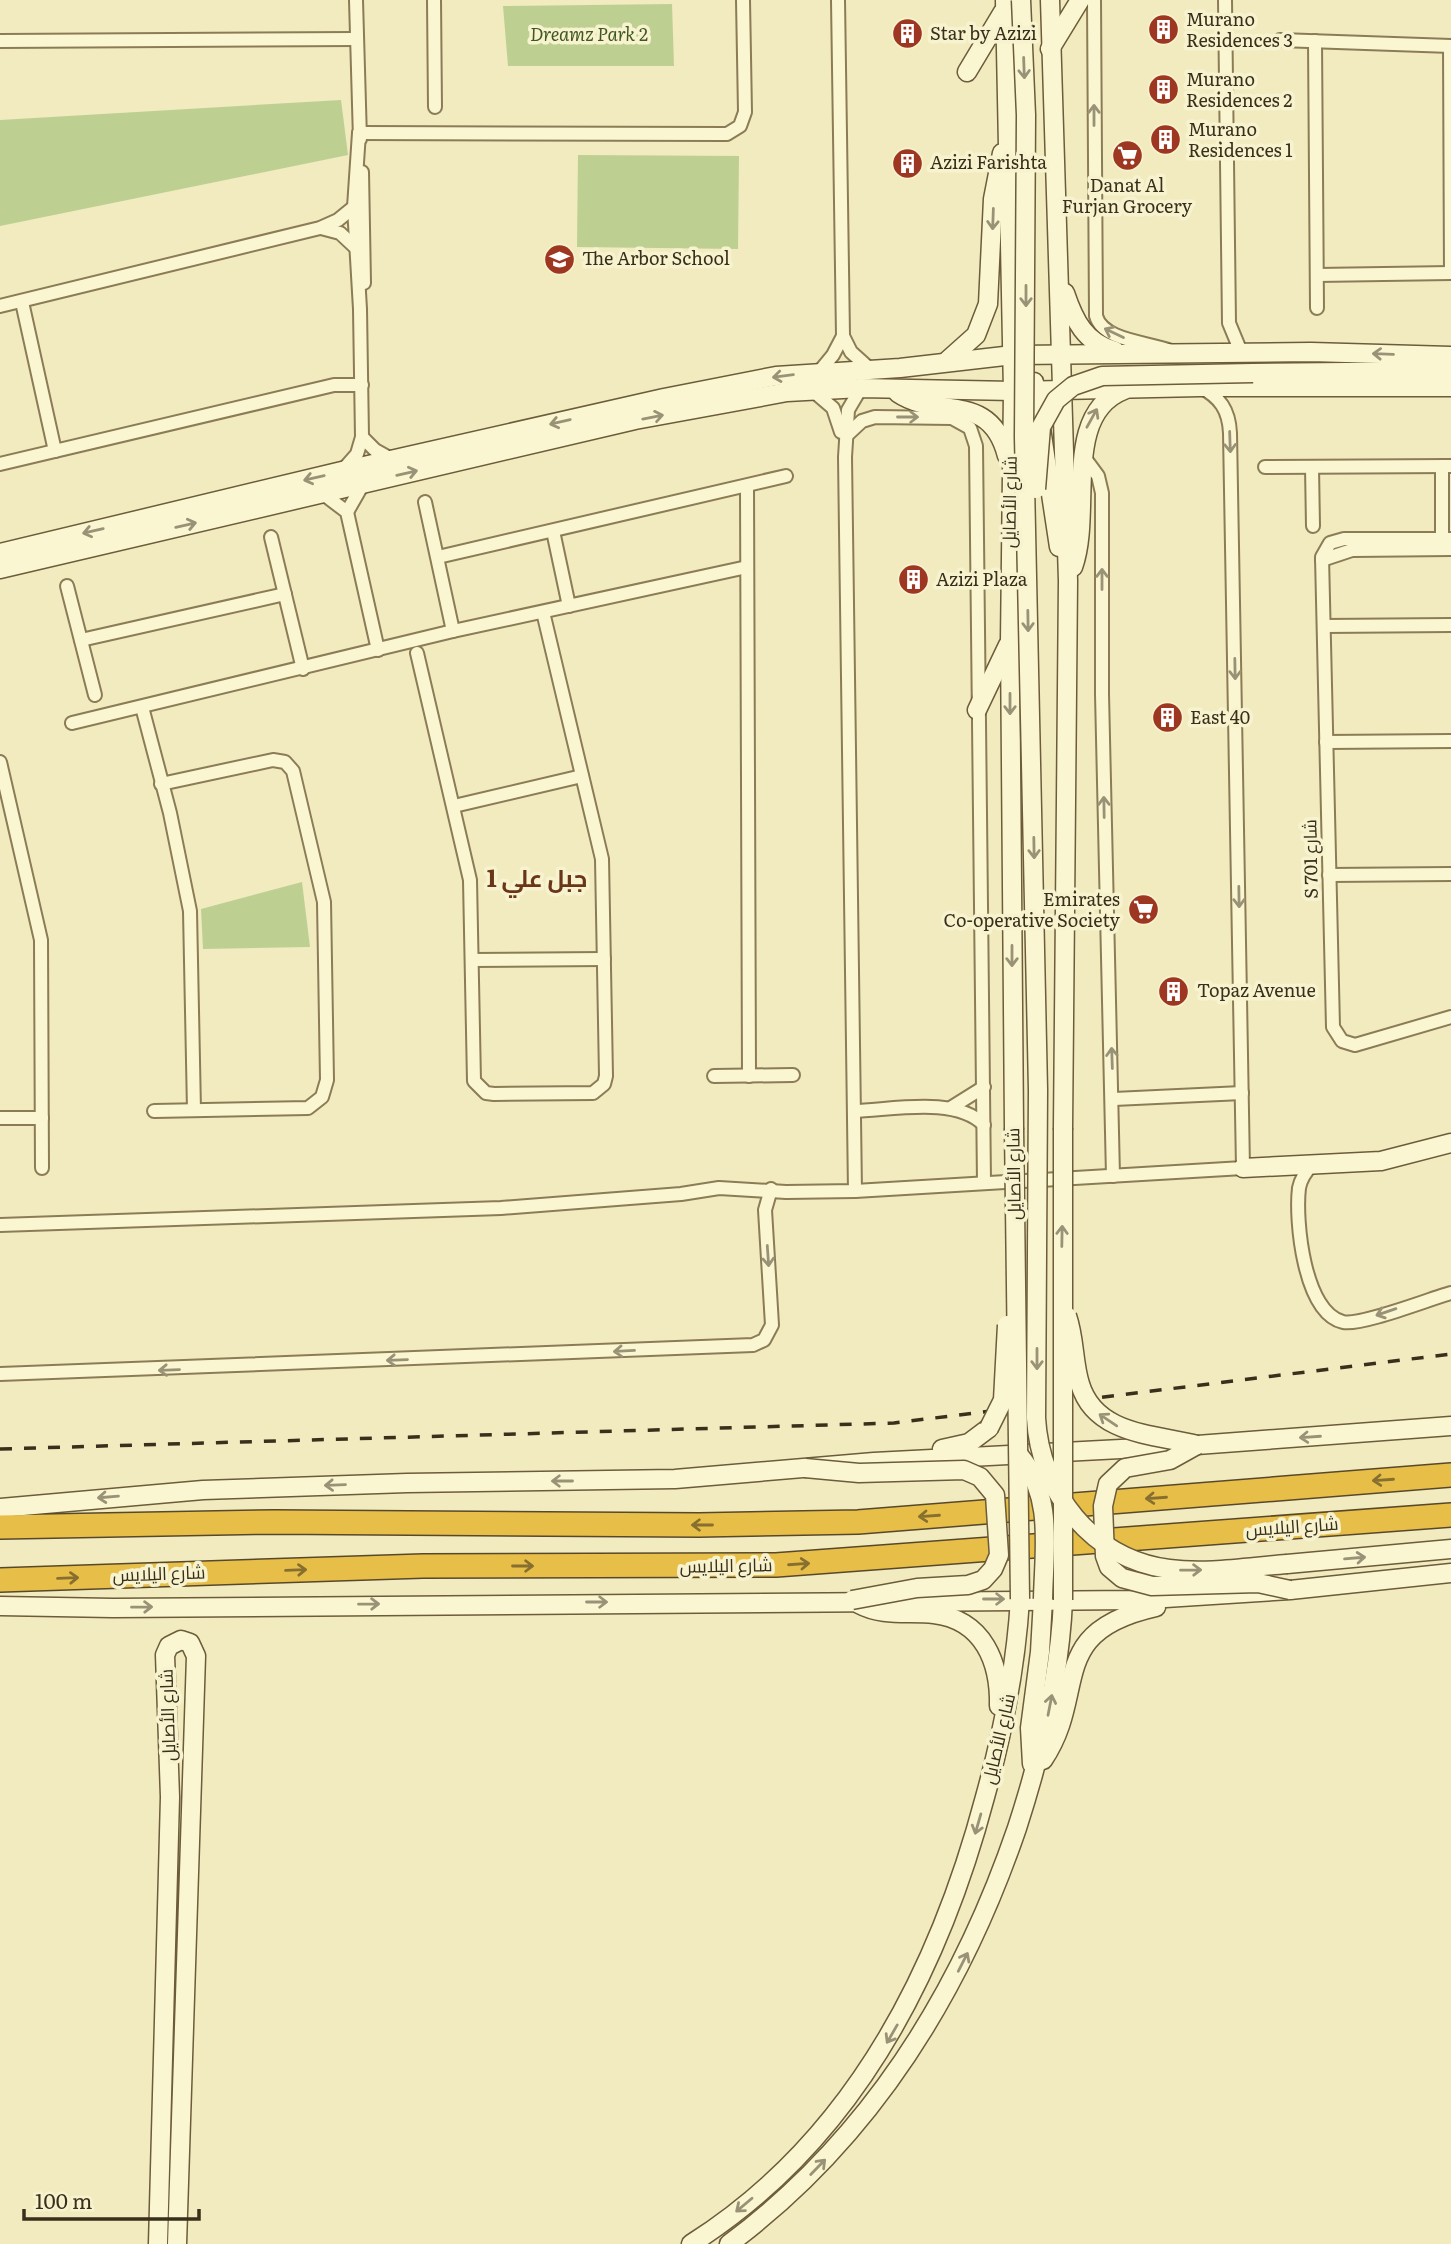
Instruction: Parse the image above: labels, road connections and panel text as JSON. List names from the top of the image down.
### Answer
{
  "streets": {
    "highway": ["شارع اليلايس"],
    "main road": ["شارع الأصايل"],
    "street": ["S 701 شارع"]
  },
  "districts": ["جبل علي 1"],
  "parks": ["Dreamz Park 2"],
  "places": {
    "building": [
      "Murano Residences 3",
      "Star by Azizi",
      "Murano Residences 2",
      "Murano Residences 1",
      "Azizi Farishta",
      "Azizi Plaza",
      "East 40",
      "Topaz Avenue"
    ],
    "supermarket": ["Danat Al Furjan Grocery", "Emirates Co-operative Society"],
    "school or university": ["The Arbor School"]
  },
  "scale_bar": "100 m"
}
